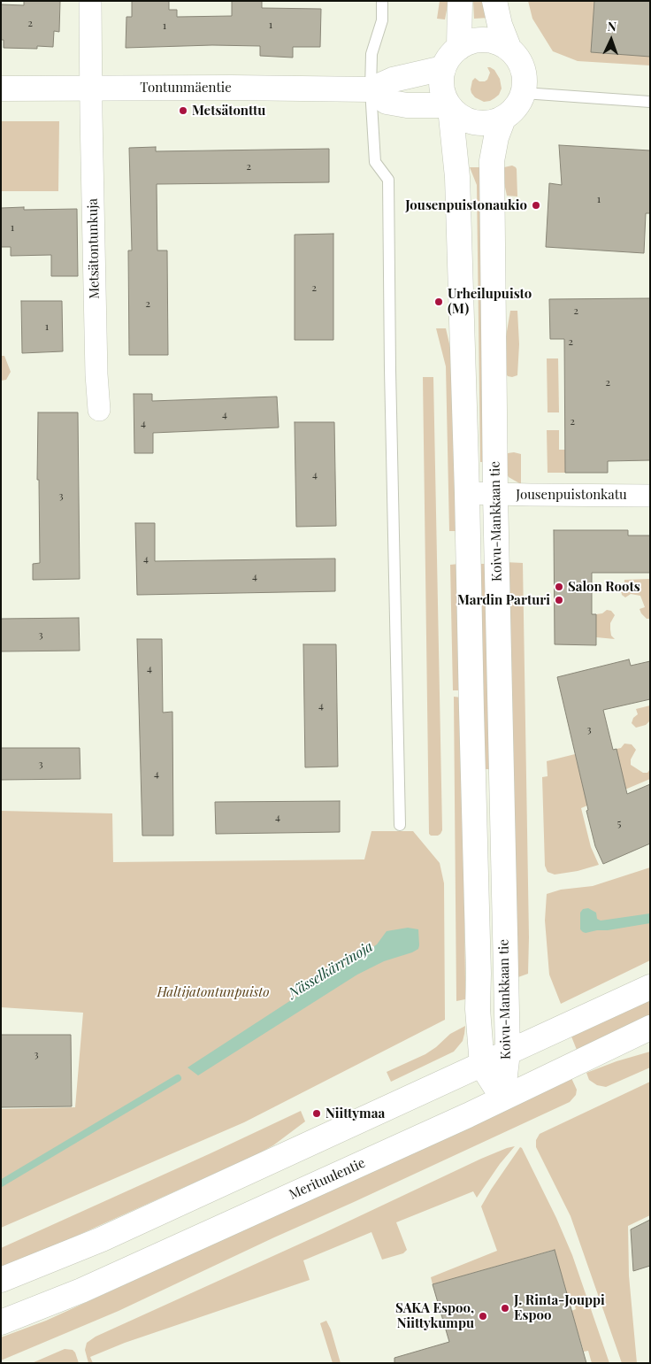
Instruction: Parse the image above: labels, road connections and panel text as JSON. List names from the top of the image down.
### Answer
{
  "streets": {
    "main road": ["Tontunmäentie", "Koivu-Mankkaan tie", "Merituulentie"],
    "street": ["Metsätontunkuja", "Jousenpuistonkatu"]
  },
  "crossings": [
    ["Tontunmäentie", "Metsätontunkuja"],
    ["Tontunmäentie", "Koivu-Mankkaan tie"],
    ["Jousenpuistonkatu", "Koivu-Mankkaan tie"],
    ["Koivu-Mankkaan tie", "Merituulentie"]
  ],
  "water": ["Nässelkärrinoja"],
  "parks": ["Haltijatontunpuisto"],
  "places": [
    "Metsätonttu",
    "Jousenpuistonaukio",
    "Urheilupuisto (M)",
    "Salon Roots",
    "Mardin Parturi",
    "Niittymaa",
    "J. Rinta-Jouppi Espoo",
    "SAKA Espoo, Niittykumpu"
  ],
  "house_numbers": [
    "2",
    "1",
    "1",
    "2",
    "1",
    "1",
    "2",
    "2",
    "2",
    "1",
    "2",
    "2",
    "4",
    "2",
    "4",
    "4",
    "3",
    "4",
    "4",
    "3",
    "4",
    "4",
    "3",
    "3",
    "4",
    "4",
    "5",
    "3"
  ],
  "north": "top"
}
